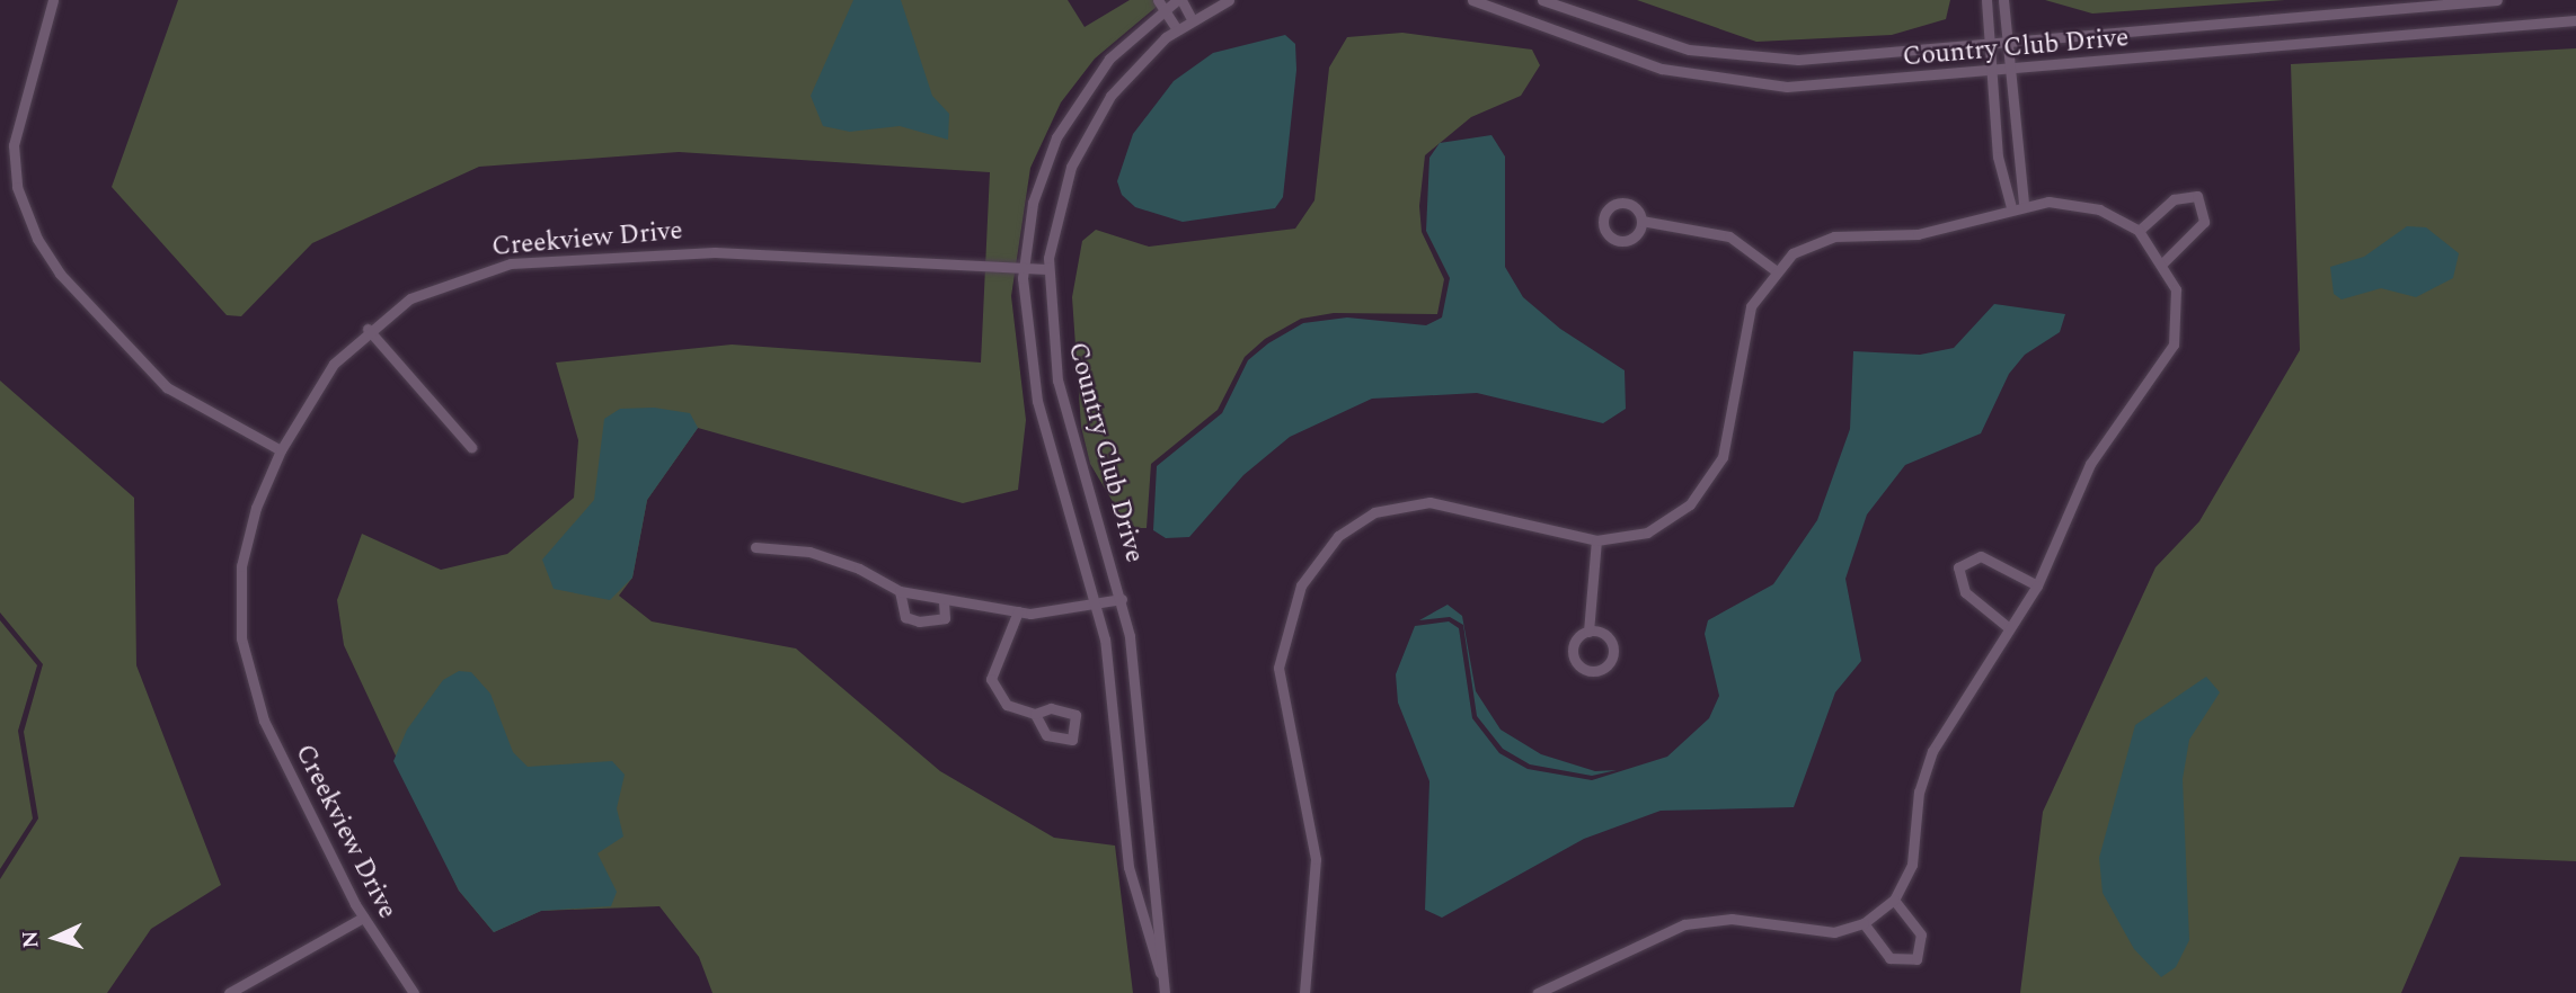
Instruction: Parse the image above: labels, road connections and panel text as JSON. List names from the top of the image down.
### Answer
{
  "streets": {
    "street": ["Country Club Drive", "Creekview Drive"]
  },
  "crossings": [
    ["Country Club Drive", "Creekview Drive"]
  ],
  "north": "left"
}
